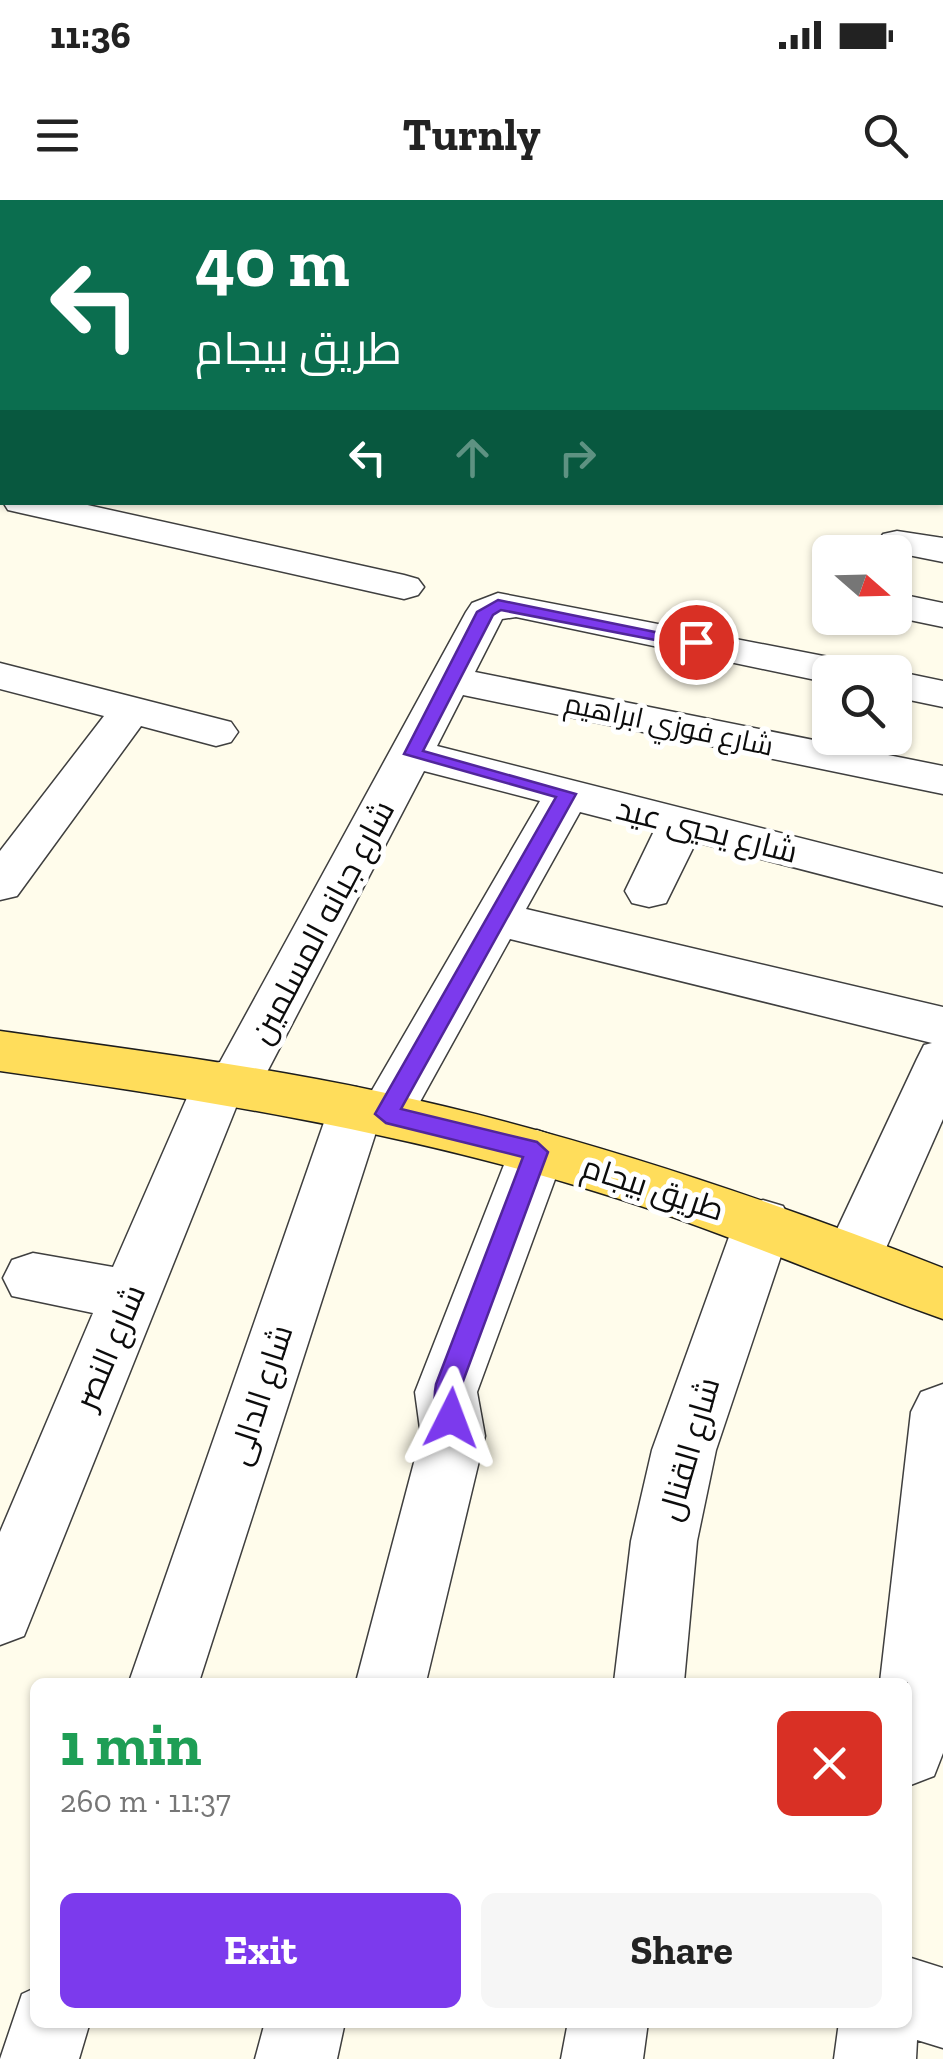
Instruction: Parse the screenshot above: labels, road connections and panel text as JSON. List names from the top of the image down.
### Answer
{
  "streets": {
    "main road": ["طريق بيجام"],
    "street": [
      "شارع فوزي ابراهيم",
      "شارع يحيي عيد",
      "شارع جبانه المسلمين",
      "شارع النصر",
      "شارع الدالى",
      "شارع القنال"
    ]
  },
  "crossings": [
    ["شارع فوزي ابراهيم", "شارع جبانه المسلمين"],
    ["شارع يحيي عيد", "شارع جبانه المسلمين"],
    ["شارع يحيي عيد", "شارع الدالى"],
    ["شارع جبانه المسلمين", "طريق بيجام"],
    ["شارع جبانه المسلمين", "شارع النصر"],
    ["طريق بيجام", "شارع النصر"],
    ["طريق بيجام", "شارع الدالى"],
    ["طريق بيجام", "شارع القنال"]
  ],
  "north": "right",
  "page": {
    "status": "11:36",
    "header": "Turnly",
    "turn": ["40 m", "طريق بيجام"],
    "heading": ["1 min", "260 m · 11:37"],
    "buttons": ["Exit", "Share"]
  }
}
